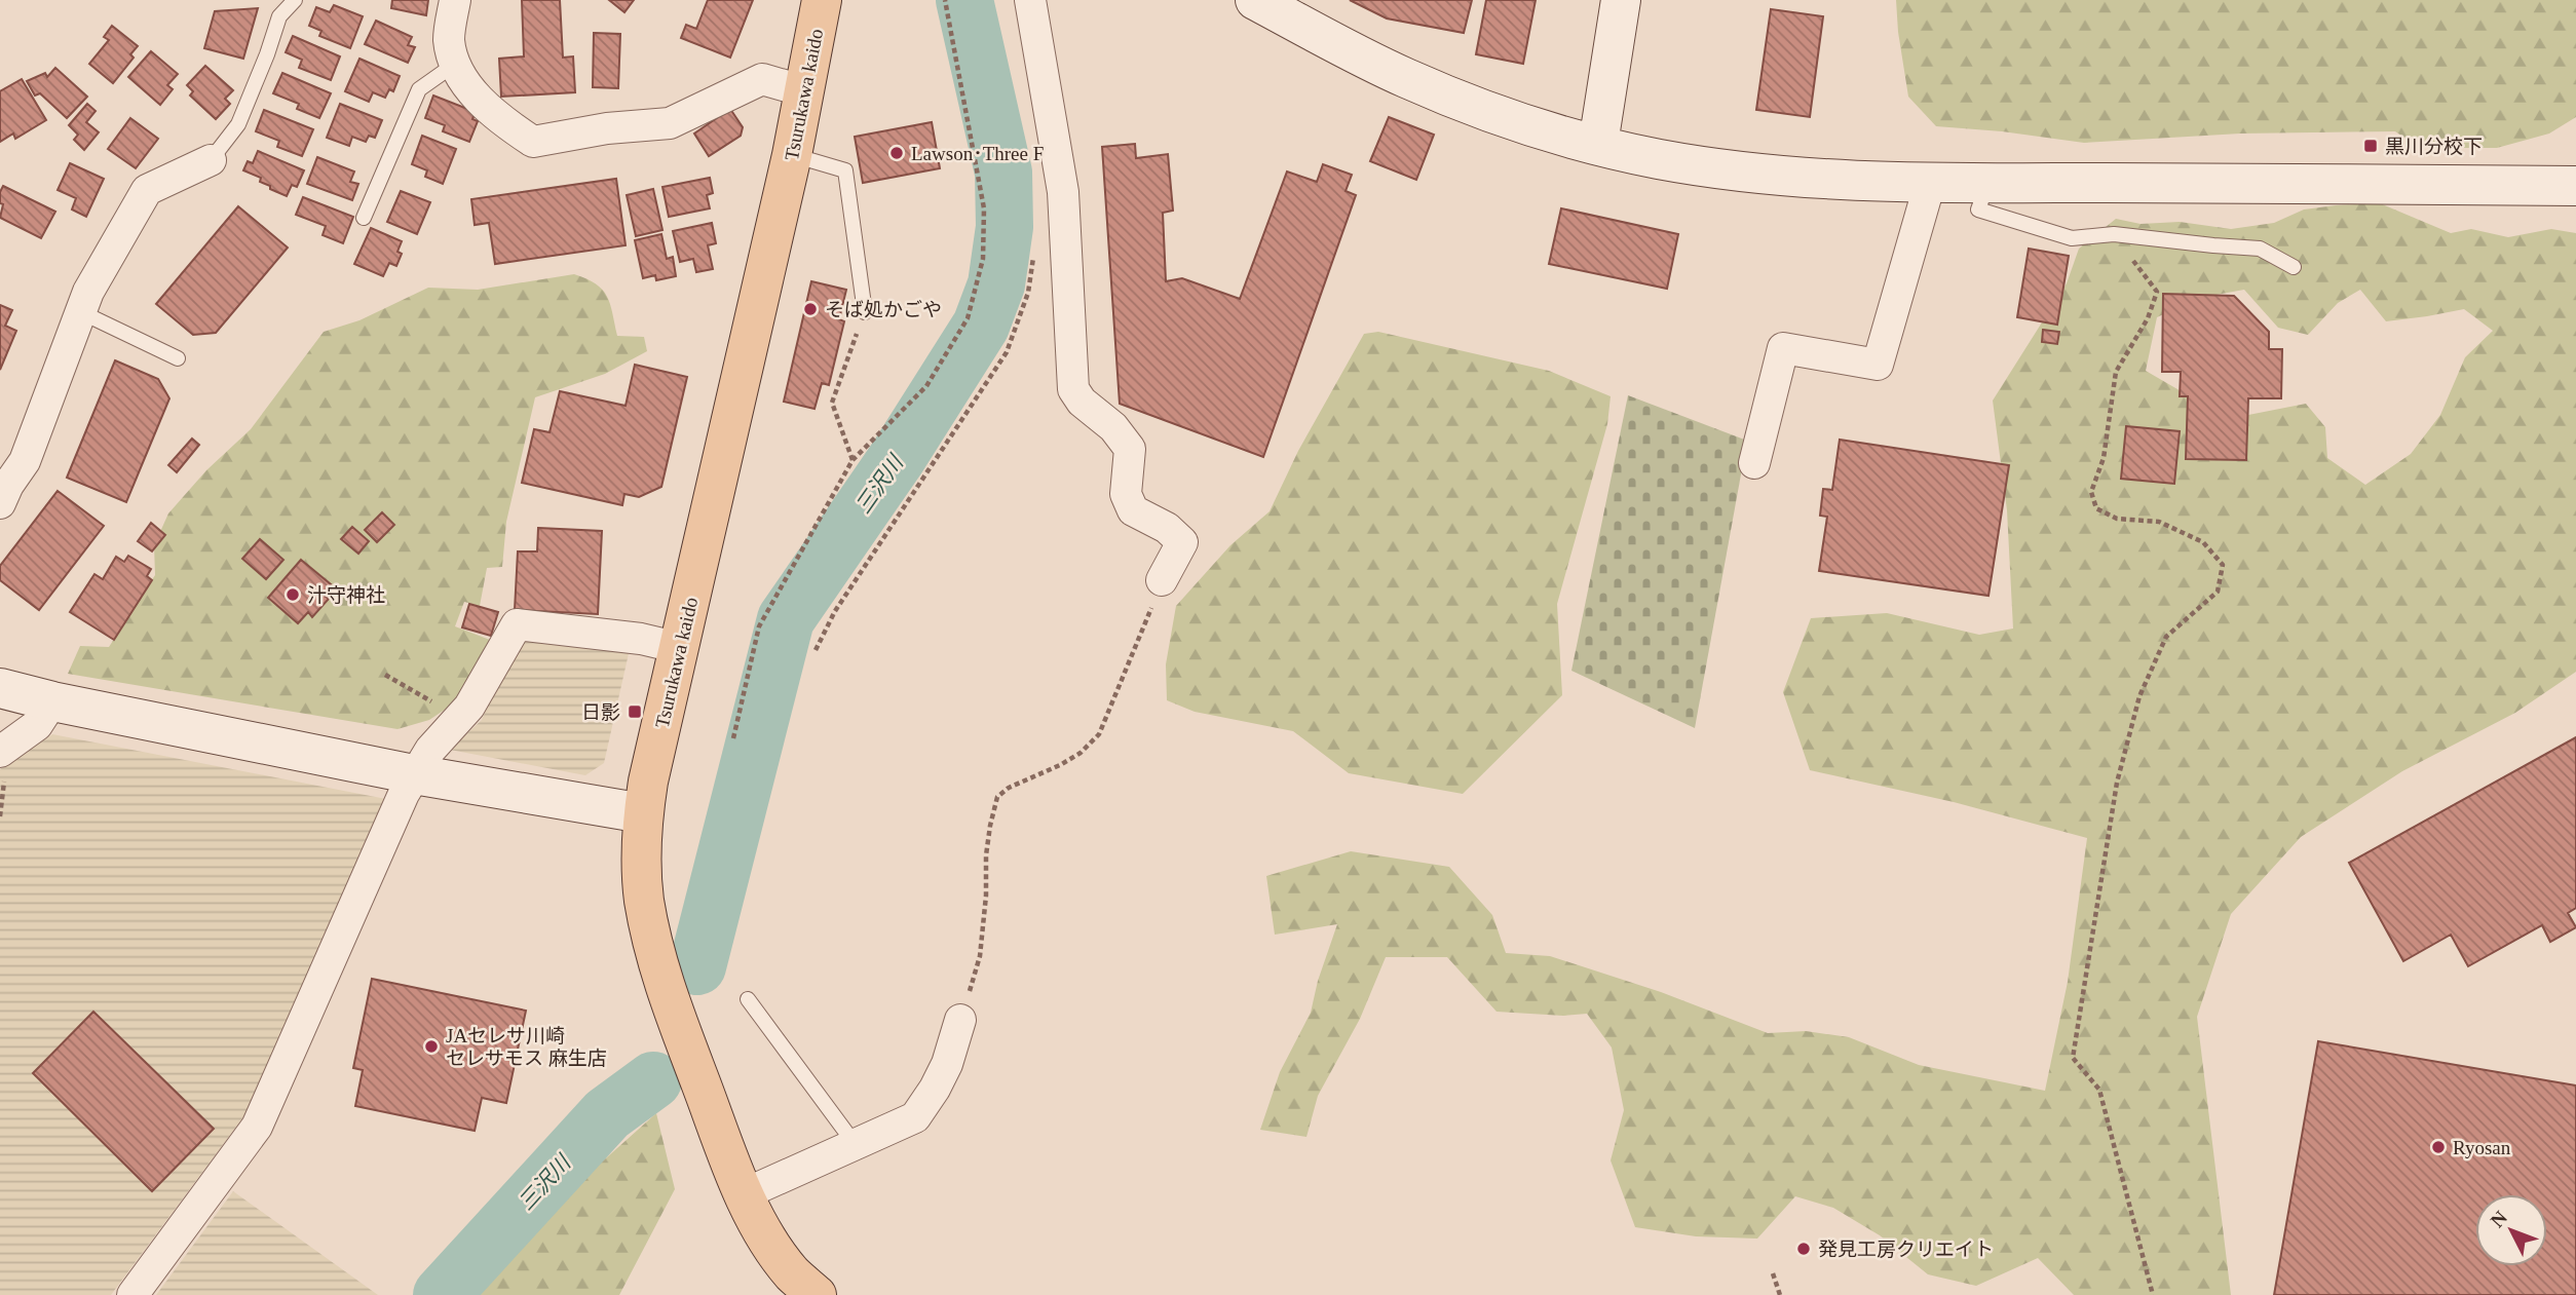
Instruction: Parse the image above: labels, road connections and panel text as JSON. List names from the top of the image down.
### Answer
{
  "streets": {
    "main road": ["Tsurukawa kaido"]
  },
  "water": ["三沢川"],
  "places": {
    "transit": ["黒川分校下", "日影"],
    "other": [
      "Lawson･Three F",
      "そば処かごや",
      "汁守神社",
      "JAセレサ川崎 セレサモス 麻生店",
      "Ryosan",
      "発見工房クリエイト"
    ]
  },
  "north": "top left"
}
